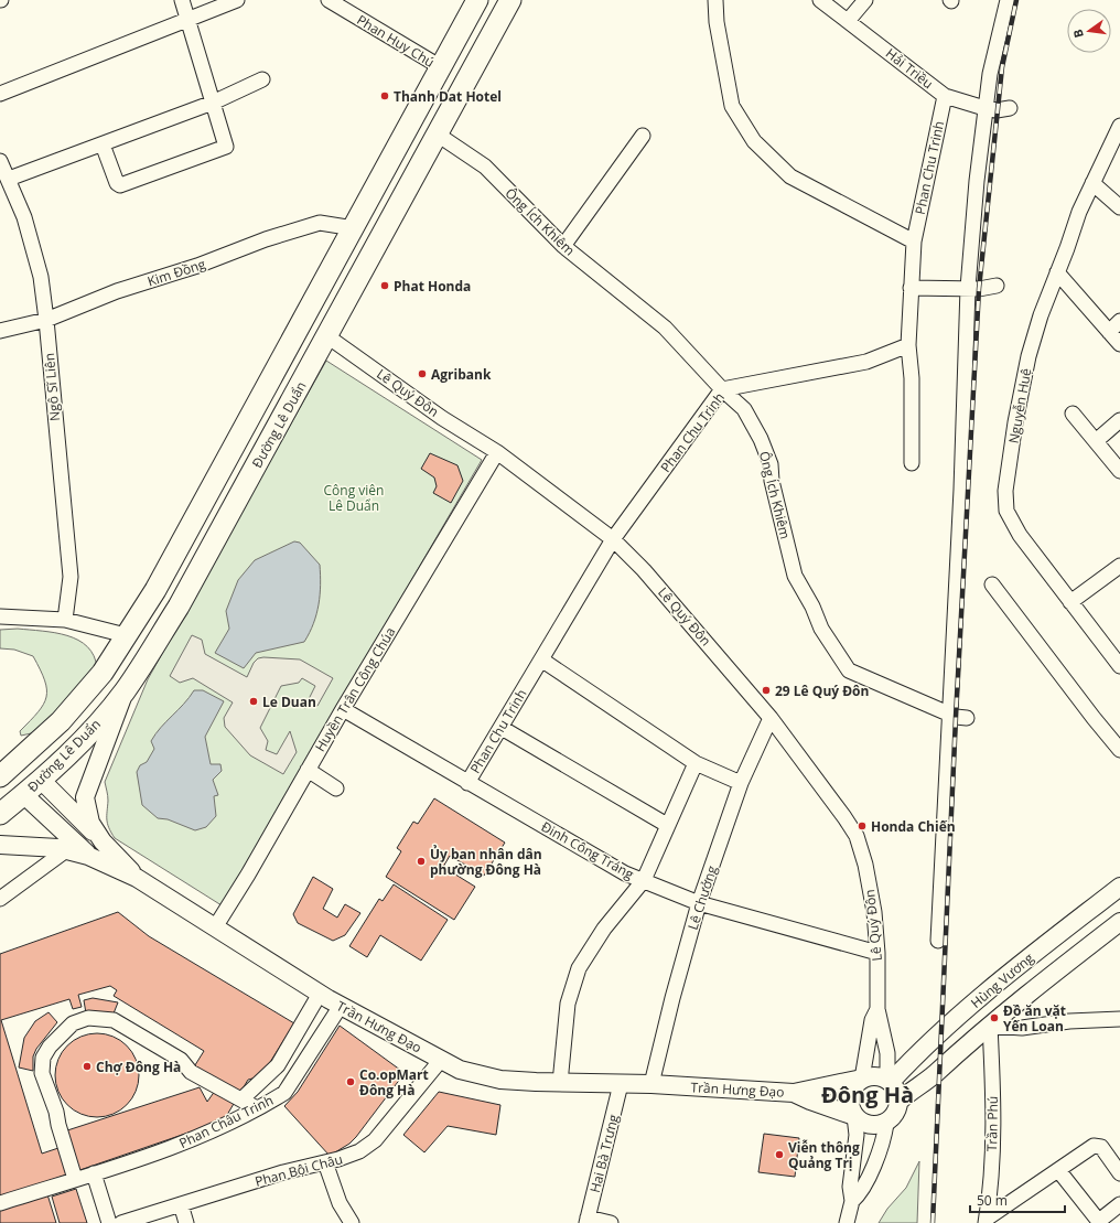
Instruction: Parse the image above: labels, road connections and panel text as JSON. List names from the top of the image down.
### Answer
{
  "streets": {
    "highway": ["Đường Lê Duẩn"],
    "main road": ["Hùng Vương", "Trần Hưng Đạo"],
    "street": [
      "Phan Huy Chú",
      "Hải Triều",
      "Phan Chu Trinh",
      "Ông Ích Khiêm",
      "Kim Đồng",
      "Ngô Sĩ Liên",
      "Lê Quý Đôn",
      "Nguyễn Huệ",
      "Huyền Trân Công Chúa",
      "Đinh Công Tráng",
      "Lê Chưởng",
      "Phan Châu Trinh",
      "Trần Phú",
      "Hai Bà Trưng",
      "Phan Bội Châu"
    ]
  },
  "crossings": [
    ["Phan Huy Chú", "Đường Lê Duẩn"],
    ["Hải Triều", "Phan Chu Trinh"],
    ["Phan Chu Trinh", "Ông Ích Khiêm"],
    ["Phan Chu Trinh", "Lê Quý Đôn"],
    ["Phan Chu Trinh", "Đinh Công Tráng"],
    ["Ông Ích Khiêm", "Đường Lê Duẩn"],
    ["Kim Đồng", "Ngô Sĩ Liên"],
    ["Kim Đồng", "Đường Lê Duẩn"],
    ["Lê Quý Đôn", "Đường Lê Duẩn"],
    ["Lê Quý Đôn", "Huyền Trân Công Chúa"],
    ["Lê Quý Đôn", "Đinh Công Tráng"],
    ["Lê Quý Đôn", "Lê Chưởng"],
    ["Lê Quý Đôn", "Hùng Vương"],
    ["Lê Quý Đôn", "Trần Hưng Đạo"],
    ["Huyền Trân Công Chúa", "Đinh Công Tráng"],
    ["Huyền Trân Công Chúa", "Trần Hưng Đạo"],
    ["Đinh Công Tráng", "Lê Chưởng"],
    ["Lê Chưởng", "Trần Hưng Đạo"],
    ["Hùng Vương", "Trần Hưng Đạo"],
    ["Hùng Vương", "Trần Phú"],
    ["Trần Hưng Đạo", "Phan Châu Trinh"],
    ["Trần Hưng Đạo", "Hai Bà Trưng"],
    ["Trần Hưng Đạo", "Phan Bội Châu"]
  ],
  "districts": ["Đông Hà"],
  "parks": ["Công viên Lê Duẩn"],
  "places": [
    "Thanh Dat Hotel",
    "Phat Honda",
    "Agribank",
    "29 Lê Quý Đôn",
    "Le Duan",
    "Honda Chiến",
    "Ủy ban nhân dân phường Đông Hà",
    "Đồ ăn vặt Yến Loan",
    "Chợ Đông Hà",
    "Co.opMart Đông Hà",
    "Viễn thông Quảng Trị"
  ],
  "scale_bar": "50 m",
  "north": "left"
}
